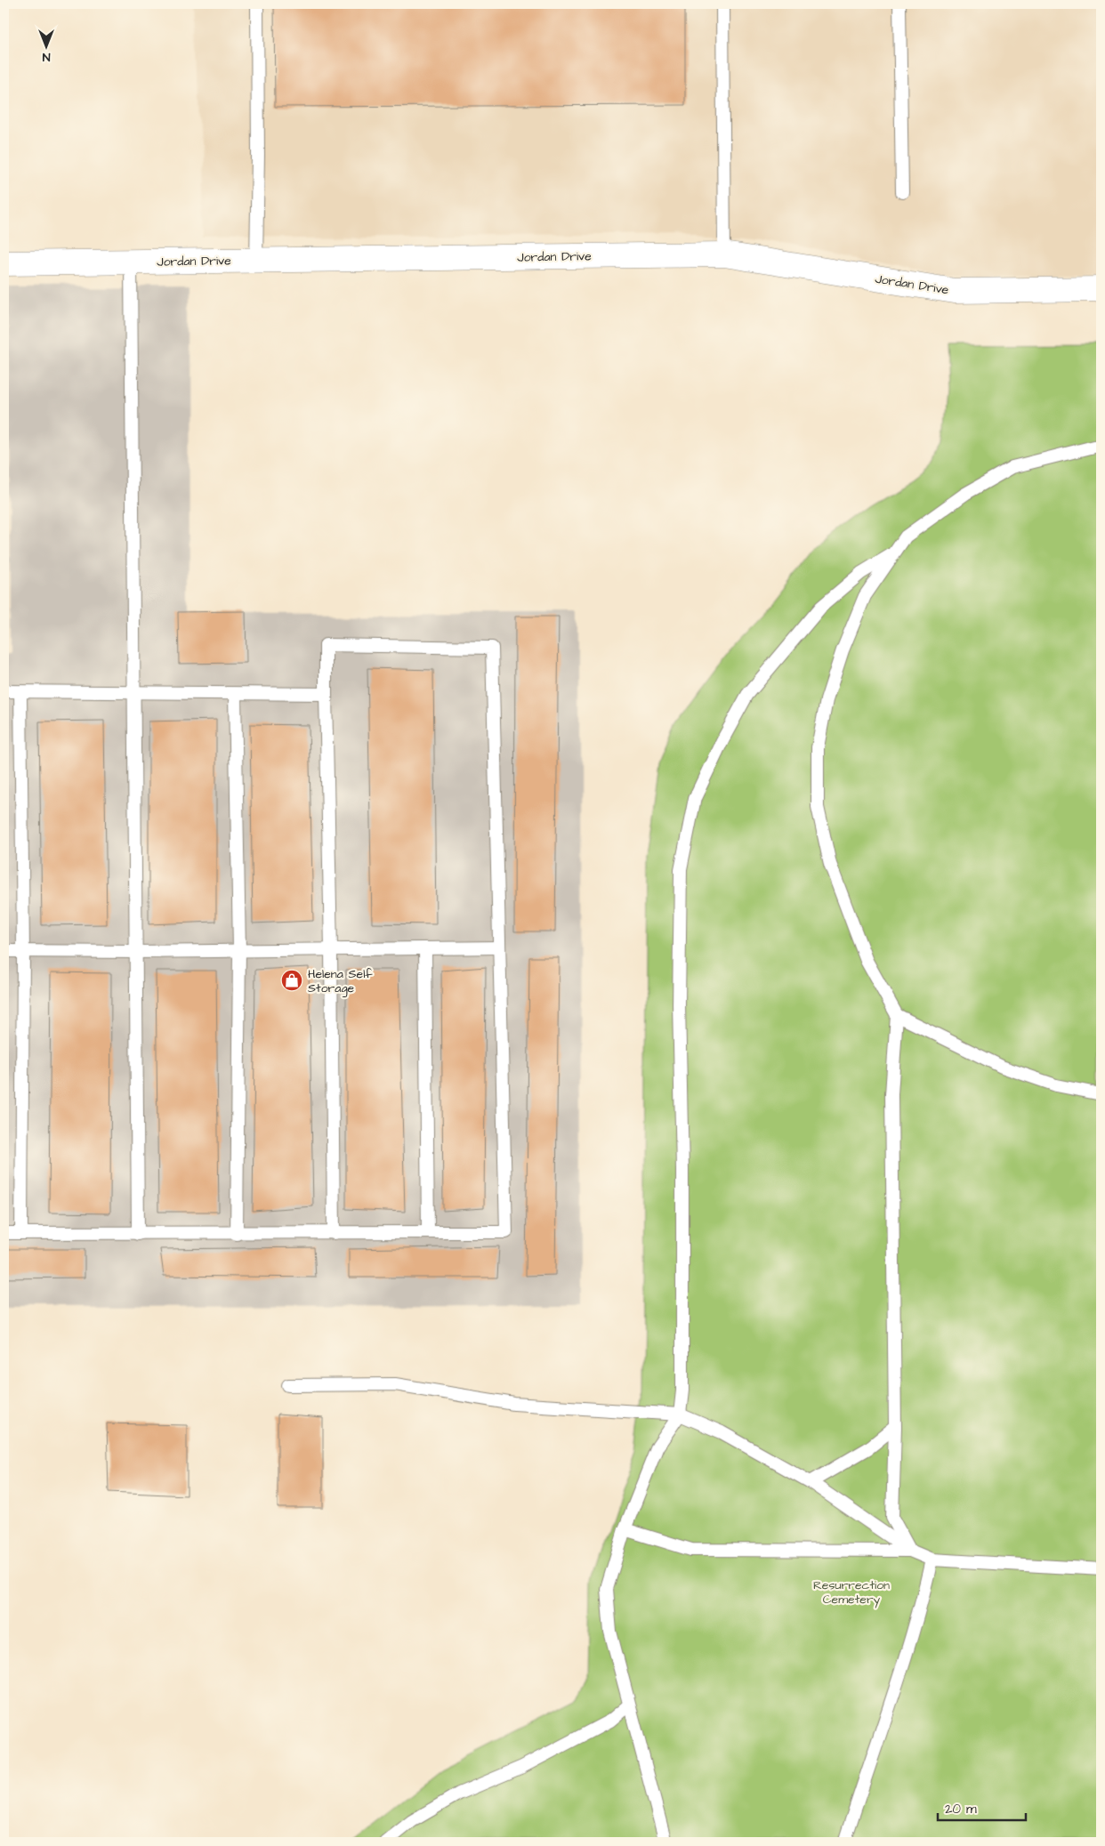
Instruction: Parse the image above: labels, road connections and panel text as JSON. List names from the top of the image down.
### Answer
{
  "streets": {
    "street": ["Jordan Drive"]
  },
  "parks": ["Resurrection Cemetery"],
  "places": {
    "shop": ["Helena Self Storage"]
  },
  "scale_bar": "20 m",
  "north": "bottom"
}
